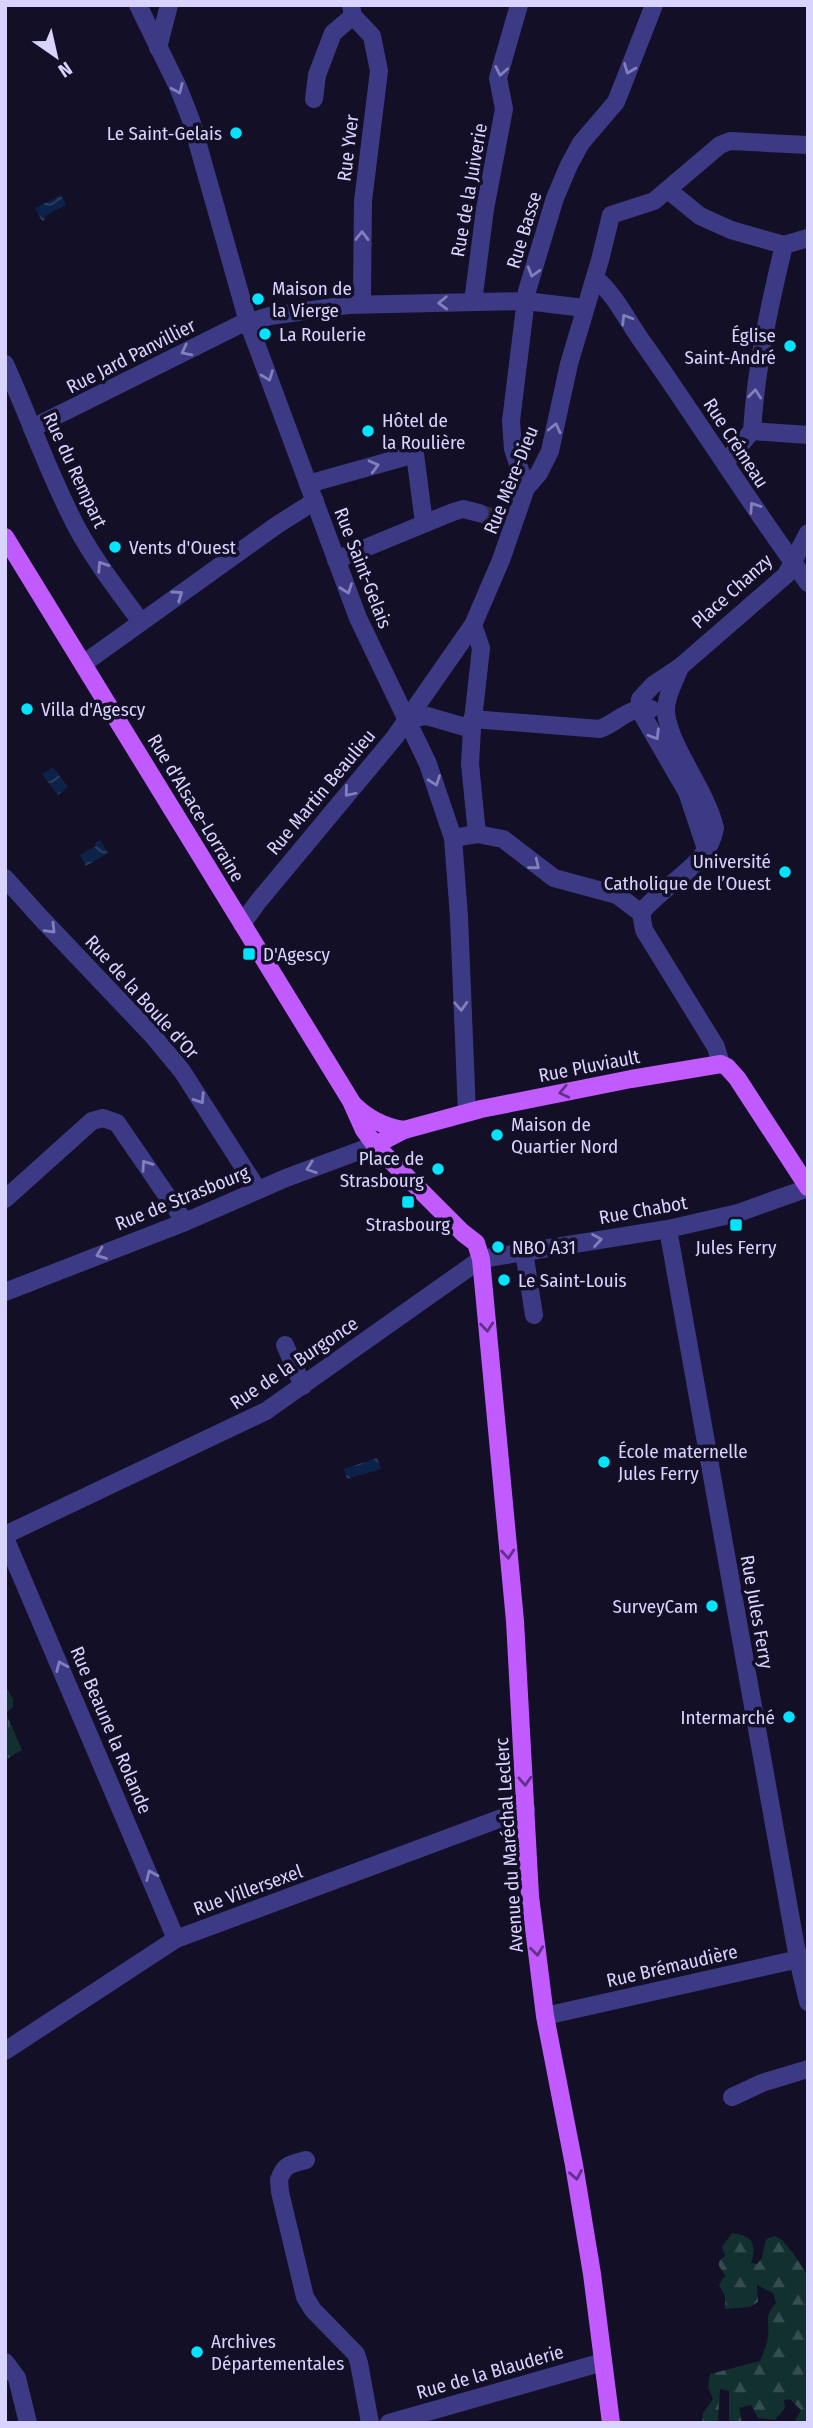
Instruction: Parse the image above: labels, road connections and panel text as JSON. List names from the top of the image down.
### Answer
{
  "streets": {
    "main road": ["Rue d'Alsace-Lorraine", "Rue Pluviault", "Avenue du Maréchal Leclerc"],
    "street": [
      "Rue Yver",
      "Rue de la Juiverie",
      "Rue Basse",
      "Rue Jard Panvillier",
      "Rue Crémeau",
      "Rue du Rempart",
      "Rue Mère-Dieu",
      "Rue Saint-Gelais",
      "Place Chanzy",
      "Rue Martin Beaulieu",
      "Rue de la Boule d'Or",
      "Rue de Strasbourg",
      "Rue Chabot",
      "Rue de la Burgonce",
      "Rue Jules Ferry",
      "Rue Beaune la Rolande",
      "Rue Villersexel",
      "Rue Brémaudière",
      "Rue de la Blauderie"
    ]
  },
  "crossings": [
    ["Rue Yver", "Rue Jard Panvillier"],
    ["Rue de la Juiverie", "Rue Jard Panvillier"],
    ["Rue Basse", "Rue Jard Panvillier"],
    ["Rue Basse", "Rue Mère-Dieu"],
    ["Rue Jard Panvillier", "Rue du Rempart"],
    ["Rue Jard Panvillier", "Rue Mère-Dieu"],
    ["Rue Jard Panvillier", "Rue Saint-Gelais"],
    ["Rue Crémeau", "Rue Mère-Dieu"],
    ["Rue Crémeau", "Place Chanzy"],
    ["Rue Mère-Dieu", "Rue Saint-Gelais"],
    ["Rue Mère-Dieu", "Rue Martin Beaulieu"],
    ["Rue Saint-Gelais", "Rue Martin Beaulieu"],
    ["Rue Saint-Gelais", "Rue Pluviault"],
    ["Rue Martin Beaulieu", "Rue d'Alsace-Lorraine"],
    ["Rue de la Boule d'Or", "Rue de Strasbourg"],
    ["Rue Chabot", "Rue de la Burgonce"],
    ["Rue Chabot", "Rue Jules Ferry"],
    ["Rue Chabot", "Avenue du Maréchal Leclerc"],
    ["Rue de la Burgonce", "Rue Beaune la Rolande"],
    ["Rue de la Burgonce", "Avenue du Maréchal Leclerc"],
    ["Rue Jules Ferry", "Rue Brémaudière"],
    ["Rue Beaune la Rolande", "Rue Villersexel"],
    ["Avenue du Maréchal Leclerc", "Rue Villersexel"],
    ["Avenue du Maréchal Leclerc", "Rue Brémaudière"],
    ["Avenue du Maréchal Leclerc", "Rue de la Blauderie"]
  ],
  "one_way": [
    "Rue Yver",
    "Rue de la Juiverie",
    "Rue Basse",
    "Rue Jard Panvillier",
    "Rue Crémeau",
    "Rue du Rempart",
    "Rue Saint-Gelais",
    "Rue Martin Beaulieu",
    "Rue de la Boule d'Or",
    "Rue Pluviault",
    "Rue de Strasbourg",
    "Rue Chabot",
    "Rue Beaune la Rolande",
    "Avenue du Maréchal Leclerc"
  ],
  "places": {
    "other": [
      "Le Saint-Gelais",
      "Maison de la Vierge",
      "La Roulerie",
      "Église Saint-André",
      "Hôtel de la Roulière",
      "Vents d'Ouest",
      "Villa d'Agescy",
      "Université Catholique de l’Ouest",
      "Maison de Quartier Nord",
      "Place de Strasbourg",
      "NBO A31",
      "Le Saint-Louis",
      "École maternelle Jules Ferry",
      "SurveyCam",
      "Intermarché",
      "Archives Départementales"
    ],
    "transit": ["D'Agescy", "Strasbourg", "Jules Ferry"]
  },
  "north": "bottom right"
}
